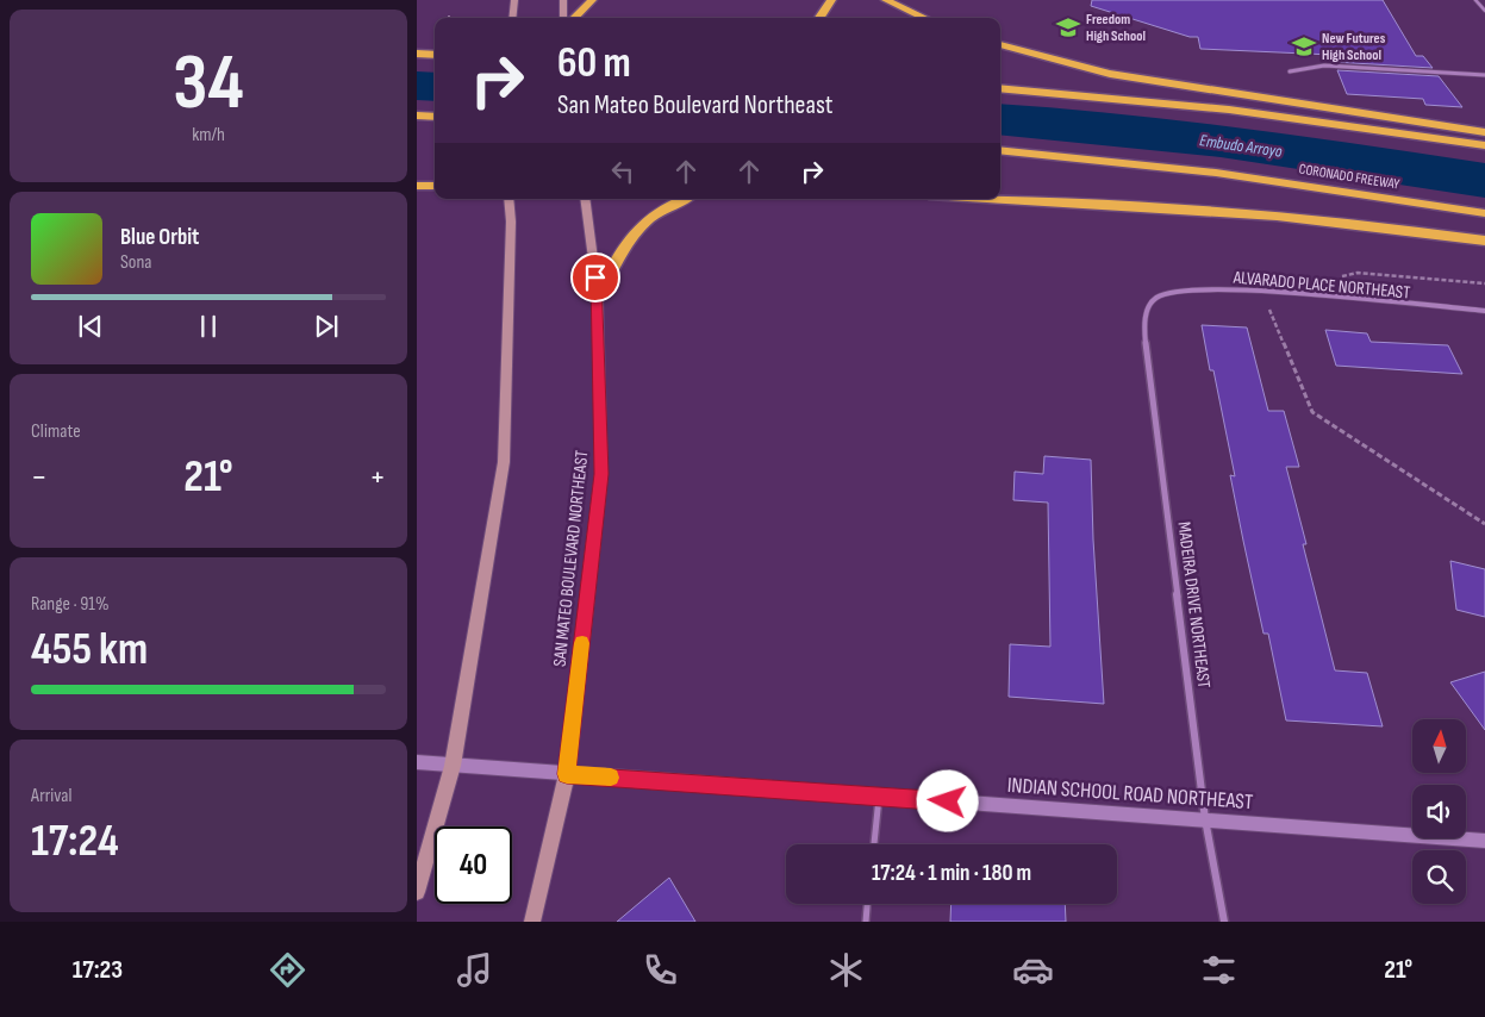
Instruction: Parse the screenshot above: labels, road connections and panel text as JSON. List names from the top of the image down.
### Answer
{
  "streets": {
    "highway": ["CORONADO FREEWAY"],
    "main road": ["SAN MATEO BOULEVARD NORTHEAST"],
    "street": ["ALVARADO PLACE NORTHEAST", "MADEIRA DRIVE NORTHEAST", "INDIAN SCHOOL ROAD NORTHEAST"]
  },
  "crossings": [
    ["ALVARADO PLACE NORTHEAST", "MADEIRA DRIVE NORTHEAST"],
    ["SAN MATEO BOULEVARD NORTHEAST", "INDIAN SCHOOL ROAD NORTHEAST"],
    ["MADEIRA DRIVE NORTHEAST", "INDIAN SCHOOL ROAD NORTHEAST"]
  ],
  "water": ["Embudo Arroyo"],
  "places": {
    "school or university": ["Freedom High School", "New Futures High School"]
  },
  "north": "top",
  "page": {
    "tile": [
      ["34", "km/h"],
      "Climate",
      ["Range · 91%", "455 km"],
      ["Arrival", "17:24"]
    ],
    "turn": ["60 m", "San Mateo Boulevard Northeast"],
    "song": ["Blue Orbit", "Sona"],
    "heat": ["−", "21°", "+"],
    "limit": "40",
    "trip": "17:24 · 1 min · 180 m",
    "tabs": ["17:23", "21°"]
  }
}
